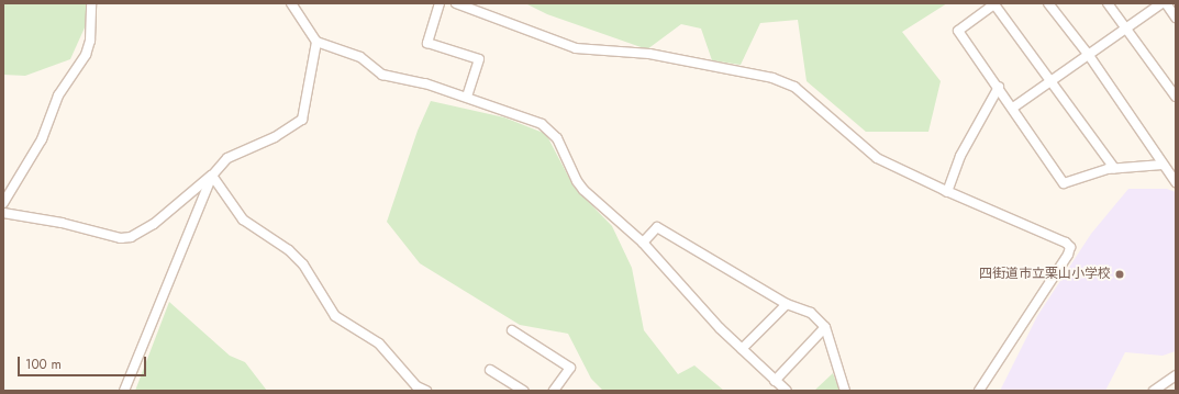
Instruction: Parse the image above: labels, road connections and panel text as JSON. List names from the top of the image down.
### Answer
{
  "places": ["四街道市立栗山小学校"],
  "scale_bar": "100 m"
}
